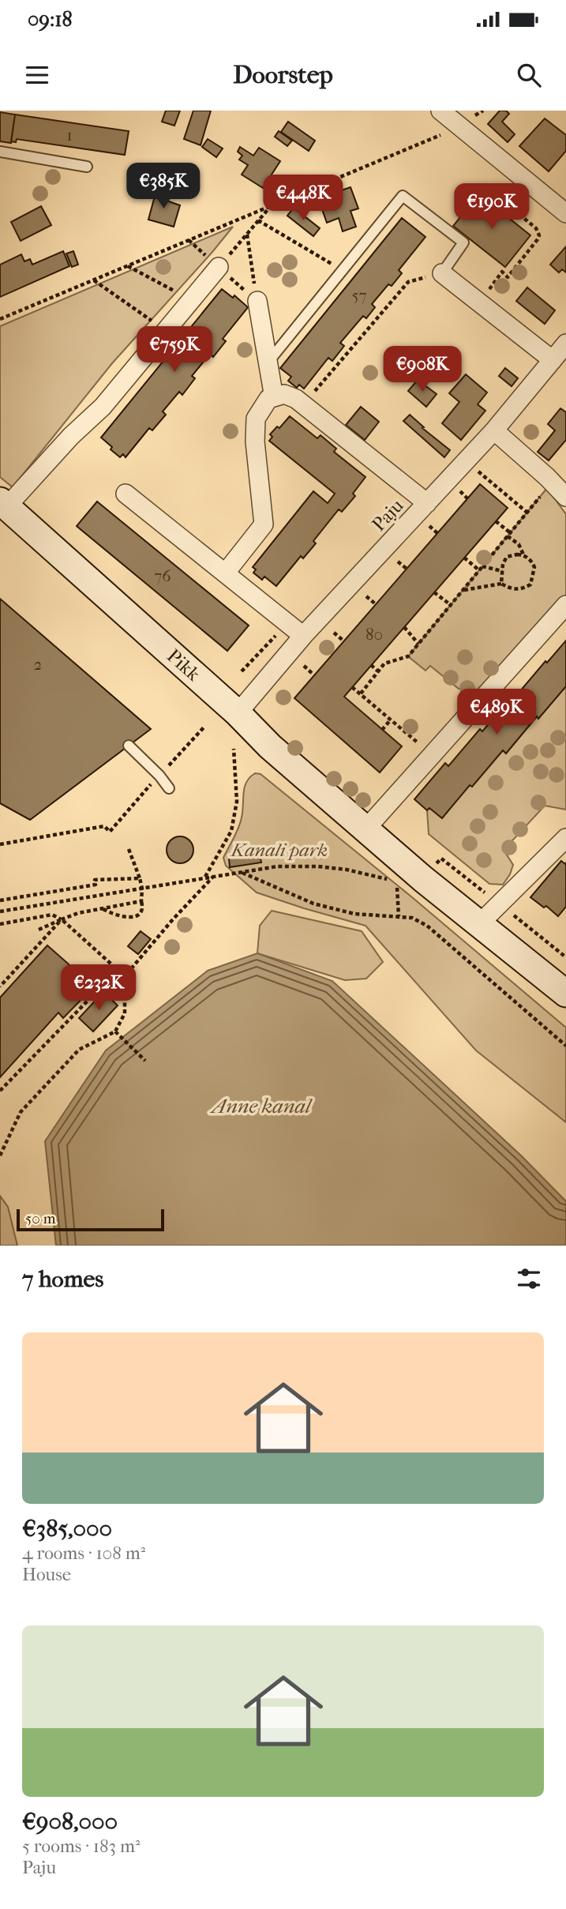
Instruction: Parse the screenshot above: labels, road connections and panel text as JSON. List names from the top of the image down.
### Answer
{
  "streets": {
    "street": ["Paju", "Pikk"]
  },
  "crossings": [
    ["Paju", "Pikk"]
  ],
  "water": ["Anne kanal"],
  "parks": ["Kanali park"],
  "house_numbers": [
    "1",
    "57",
    "76",
    "80",
    "2"
  ],
  "scale_bar": "50 m",
  "page": {
    "status": "09:18",
    "header": "Doorstep",
    "price": [
      "€385K",
      "€448K",
      "€190K",
      "€759K",
      "€908K",
      "€489K",
      "€232K"
    ],
    "scale": "50 m",
    "heading": "7 homes",
    "list": [
      {
        "name": "€385,000",
        "note": "4 rooms · 108 m² · House"
      },
      {
        "name": "€908,000",
        "note": "5 rooms · 183 m² · Paju"
      }
    ]
  }
}
